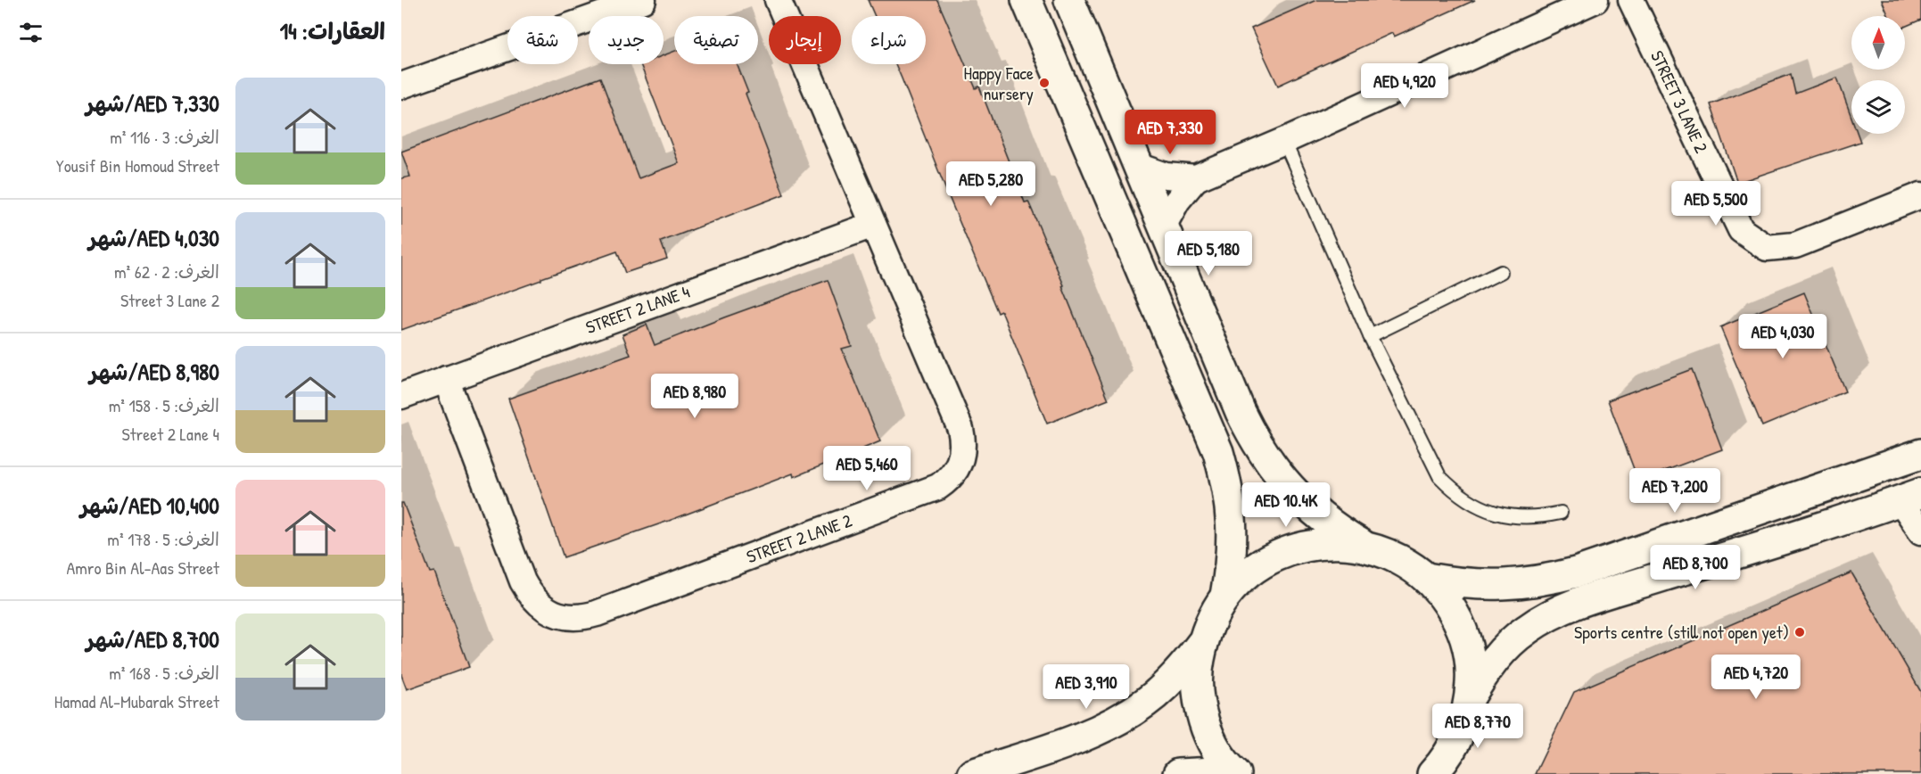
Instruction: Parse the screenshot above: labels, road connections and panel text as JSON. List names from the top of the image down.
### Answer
{
  "streets": {
    "street": ["STREET 3 LANE 2", "STREET 2 LANE 4", "STREET 2 LANE 2"]
  },
  "crossings": [
    ["STREET 2 LANE 4", "STREET 2 LANE 2"]
  ],
  "places": ["Happy Face nursery", "Sports centre (still not open yet)"],
  "north": "top",
  "page": {
    "heading": "العقارات: 14",
    "chip": [
      "شراء",
      "إيجار",
      "تصفية",
      "جديد",
      "شقة"
    ],
    "price": [
      "AED 4,920",
      "AED 7,330",
      "AED 5,280",
      "AED 5,500",
      "AED 5,180",
      "AED 4,030",
      "AED 8,980",
      "AED 5,460",
      "AED 7,200",
      "AED 10.4K",
      "AED 8,700",
      "AED 4,720",
      "AED 3,910",
      "AED 8,770"
    ],
    "list": [
      {
        "name": "AED 7,330/شهر",
        "note": "الغرف: 3 · 116 m² · Yousif Bin Homoud Street"
      },
      {
        "name": "AED 4,030/شهر",
        "note": "الغرف: 2 · 62 m² · Street 3 Lane 2"
      },
      {
        "name": "AED 8,980/شهر",
        "note": "الغرف: 5 · 158 m² · Street 2 Lane 4"
      },
      {
        "name": "AED 10,400/شهر",
        "note": "الغرف: 5 · 178 m² · Amro Bin Al-Aas Street"
      },
      {
        "name": "AED 8,700/شهر",
        "note": "الغرف: 5 · 168 m² · Hamad Al-Mubarak Street"
      }
    ]
  }
}
